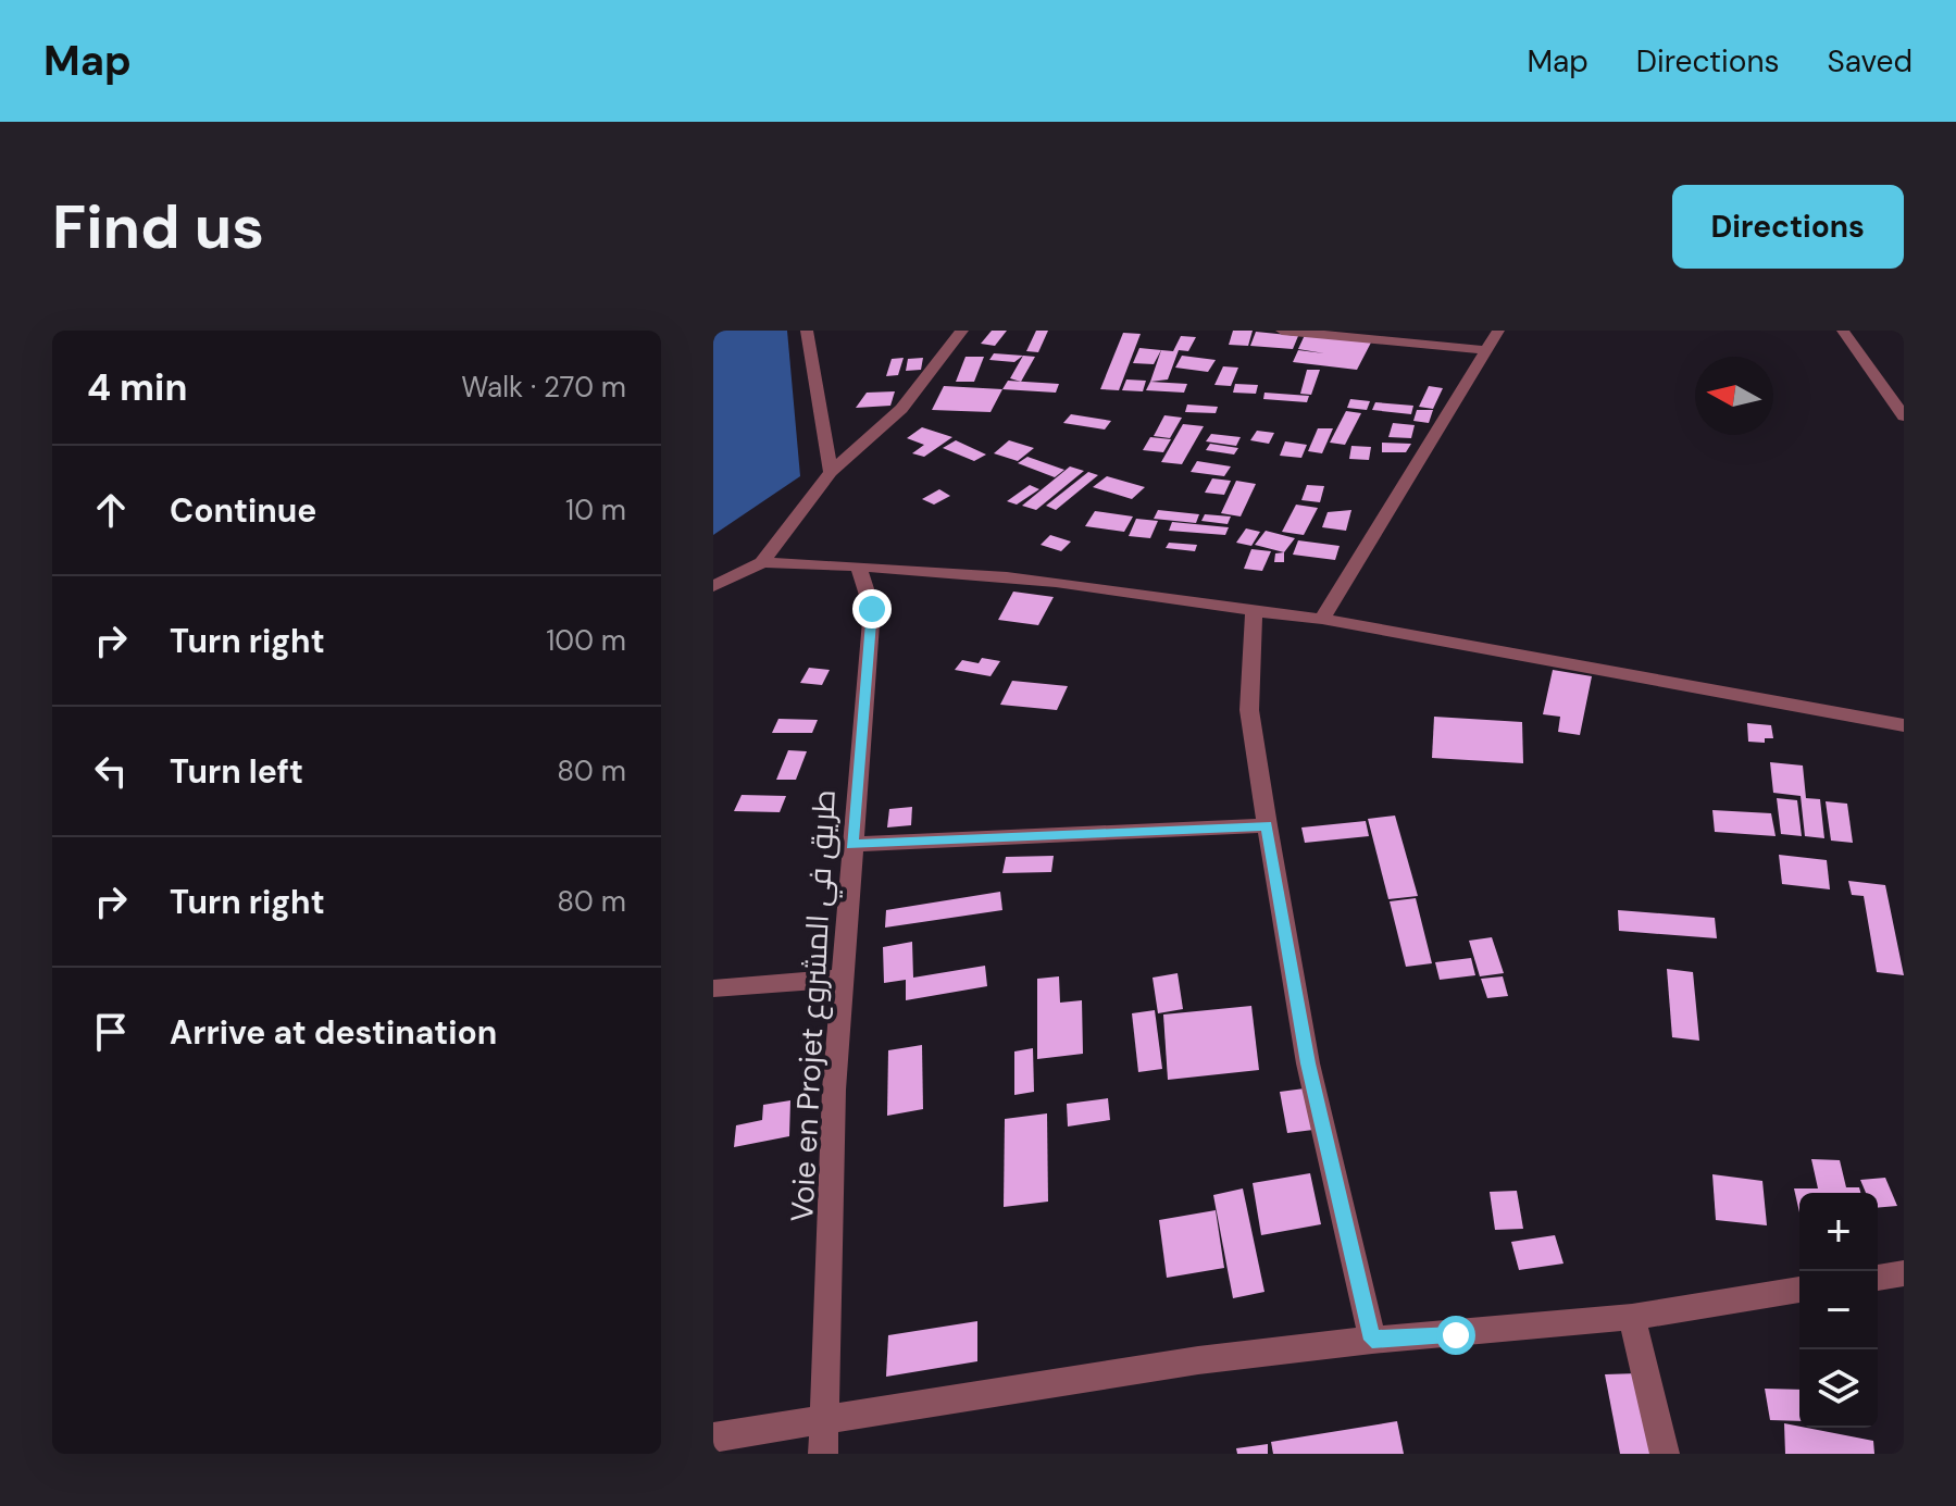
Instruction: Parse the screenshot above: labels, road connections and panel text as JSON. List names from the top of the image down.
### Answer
{
  "streets": {
    "street": ["Voie en Projet طريق في المشروع"]
  },
  "north": "left",
  "page": {
    "header": "Map",
    "nav": ["Map", "Directions", "Saved"],
    "buttons": "Directions",
    "title": "Find us",
    "heading": ["4 min", "Walk · 270 m"],
    "list": [
      ["Continue", "10 m"],
      ["Turn right", "100 m"],
      ["Turn left", "80 m"],
      ["Turn right", "80 m"],
      "Arrive at destination"
    ],
    "map_buttons": ["+", "−"]
  }
}
